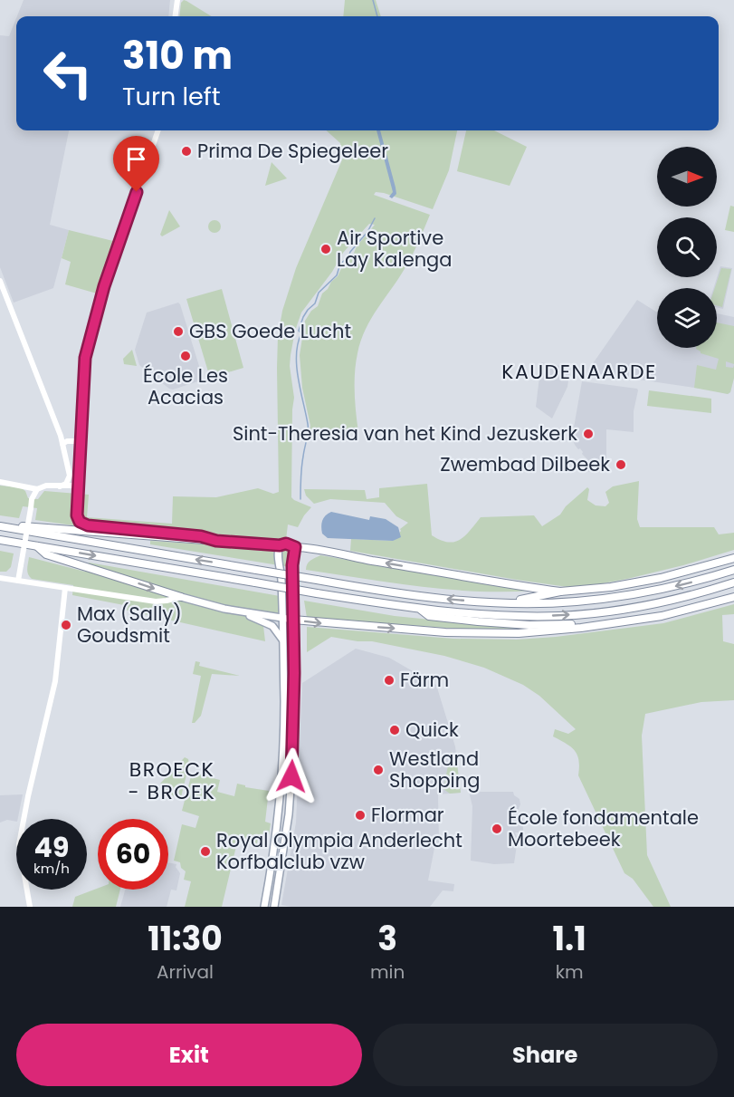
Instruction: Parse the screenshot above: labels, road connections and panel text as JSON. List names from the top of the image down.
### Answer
{
  "districts": ["KAUDENAARDE", "BROECK - BROEK"],
  "places": [
    "Prima De Spiegeleer",
    "Air Sportive Lay Kalenga",
    "GBS Goede Lucht",
    "École Les Acacias",
    "Sint-Theresia van het Kind Jezuskerk",
    "Zwembad Dilbeek",
    "Max (Sally) Goudsmit",
    "Färm",
    "Quick",
    "Westland Shopping",
    "Flormar",
    "École fondamentale Moortebeek",
    "Royal Olympia Anderlecht Korfbalclub vzw"
  ],
  "north": "right",
  "page": {
    "turn": ["310 m", "Turn left"],
    "speed": "49 km/h",
    "limit": "60",
    "eta": [
      "11:30",
      "Arrival",
      "3",
      "min",
      "1.1",
      "km"
    ],
    "buttons": ["Exit", "Share"]
  }
}
